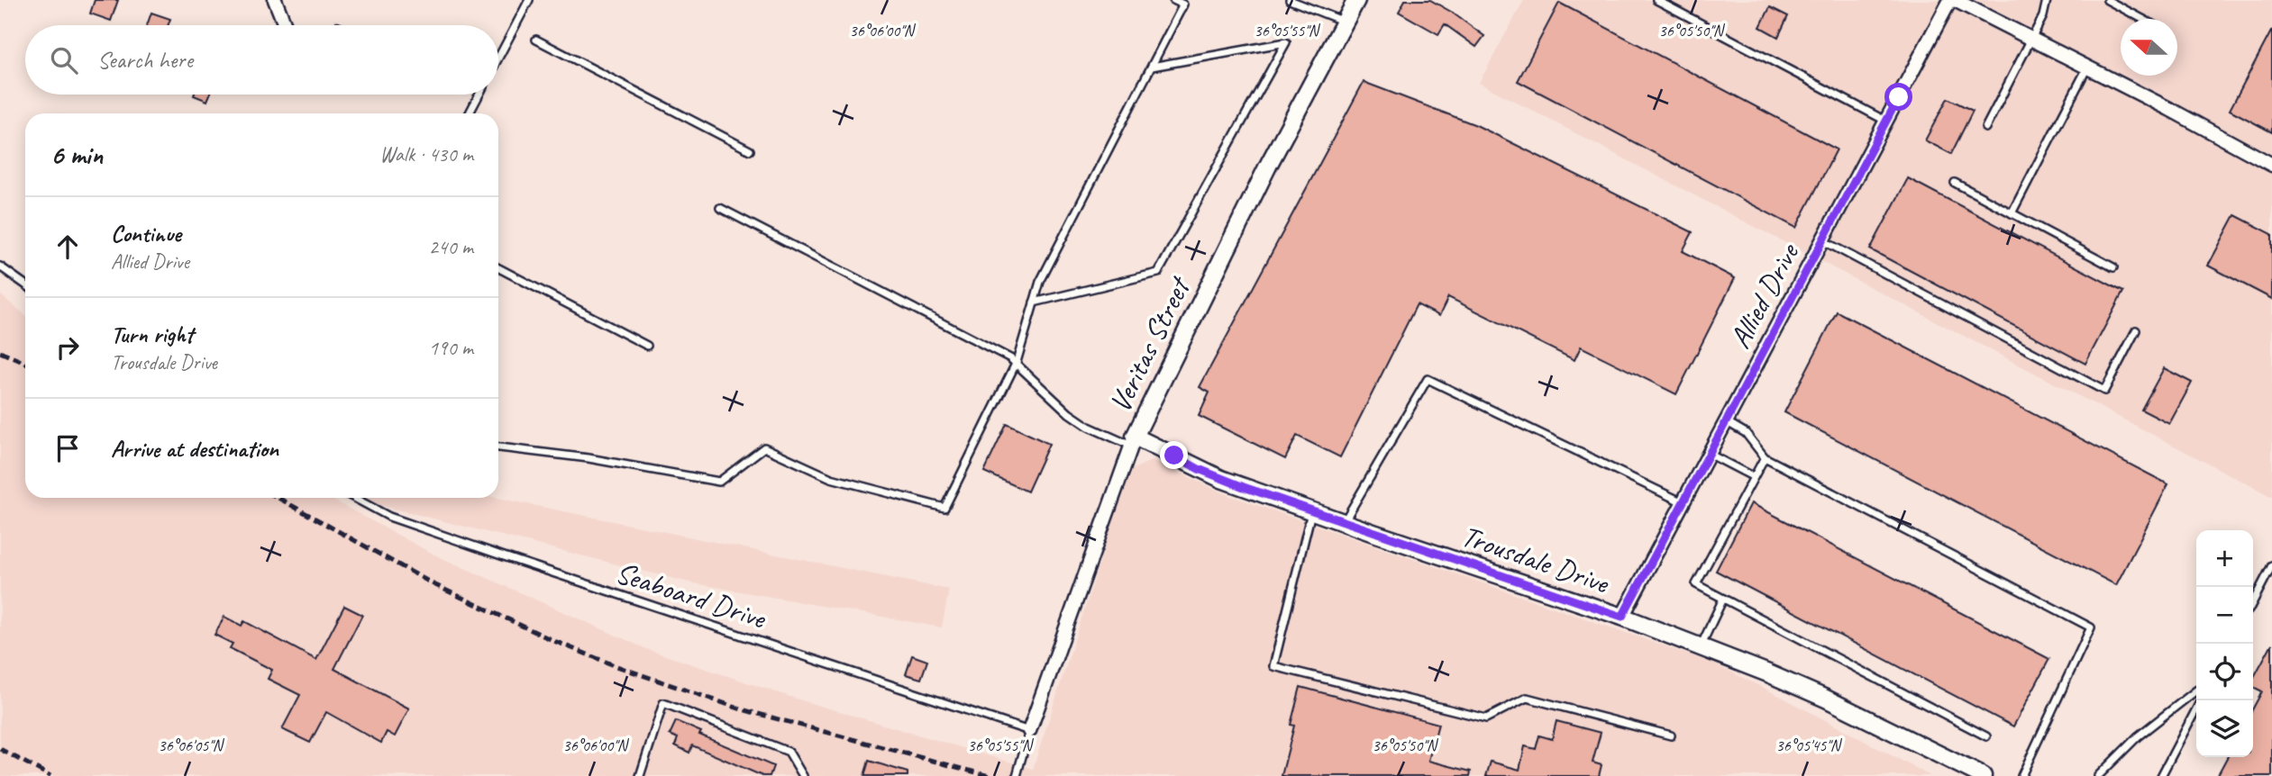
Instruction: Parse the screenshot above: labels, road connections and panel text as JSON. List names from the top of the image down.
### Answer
{
  "streets": {
    "street": ["Allied Drive", "Veritas Street", "Trousdale Drive"],
    "lane": ["Seaboard Drive"]
  },
  "crossings": [
    ["Allied Drive", "Trousdale Drive"],
    ["Veritas Street", "Trousdale Drive"],
    ["Veritas Street", "Seaboard Drive"]
  ],
  "north": "left",
  "page": {
    "search": "Search here",
    "heading": ["6 min", "Walk · 430 m"],
    "list": [
      ["Continue", "Allied Drive", "240 m"],
      ["Turn right", "Trousdale Drive", "190 m"],
      "Arrive at destination"
    ],
    "map_buttons": ["+", "−"]
  },
  "coordinates": [
    "36°06'00\"N",
    "36°05'55\"N",
    "36°05'50\"N",
    "36°06'05\"N",
    "36°05'45\"N"
  ]
}
